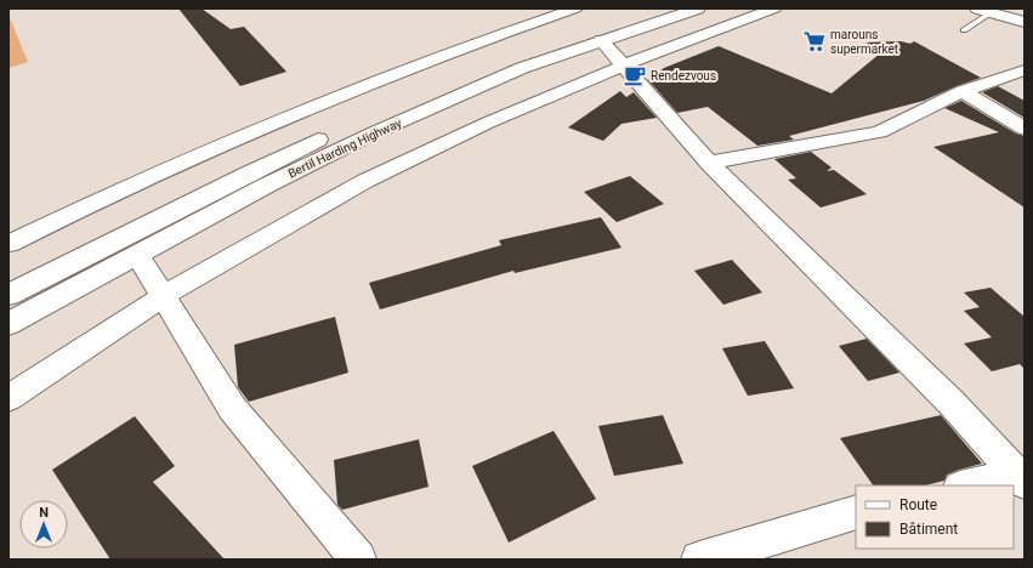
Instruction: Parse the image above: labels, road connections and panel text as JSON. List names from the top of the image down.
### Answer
{
  "streets": {
    "main road": ["Bertil Harding Highway"]
  },
  "places": {
    "supermarket": ["marouns supermarket"],
    "cafe": ["Rendezvous"]
  },
  "legend": ["Route", "Bâtiment"],
  "north": "top"
}
